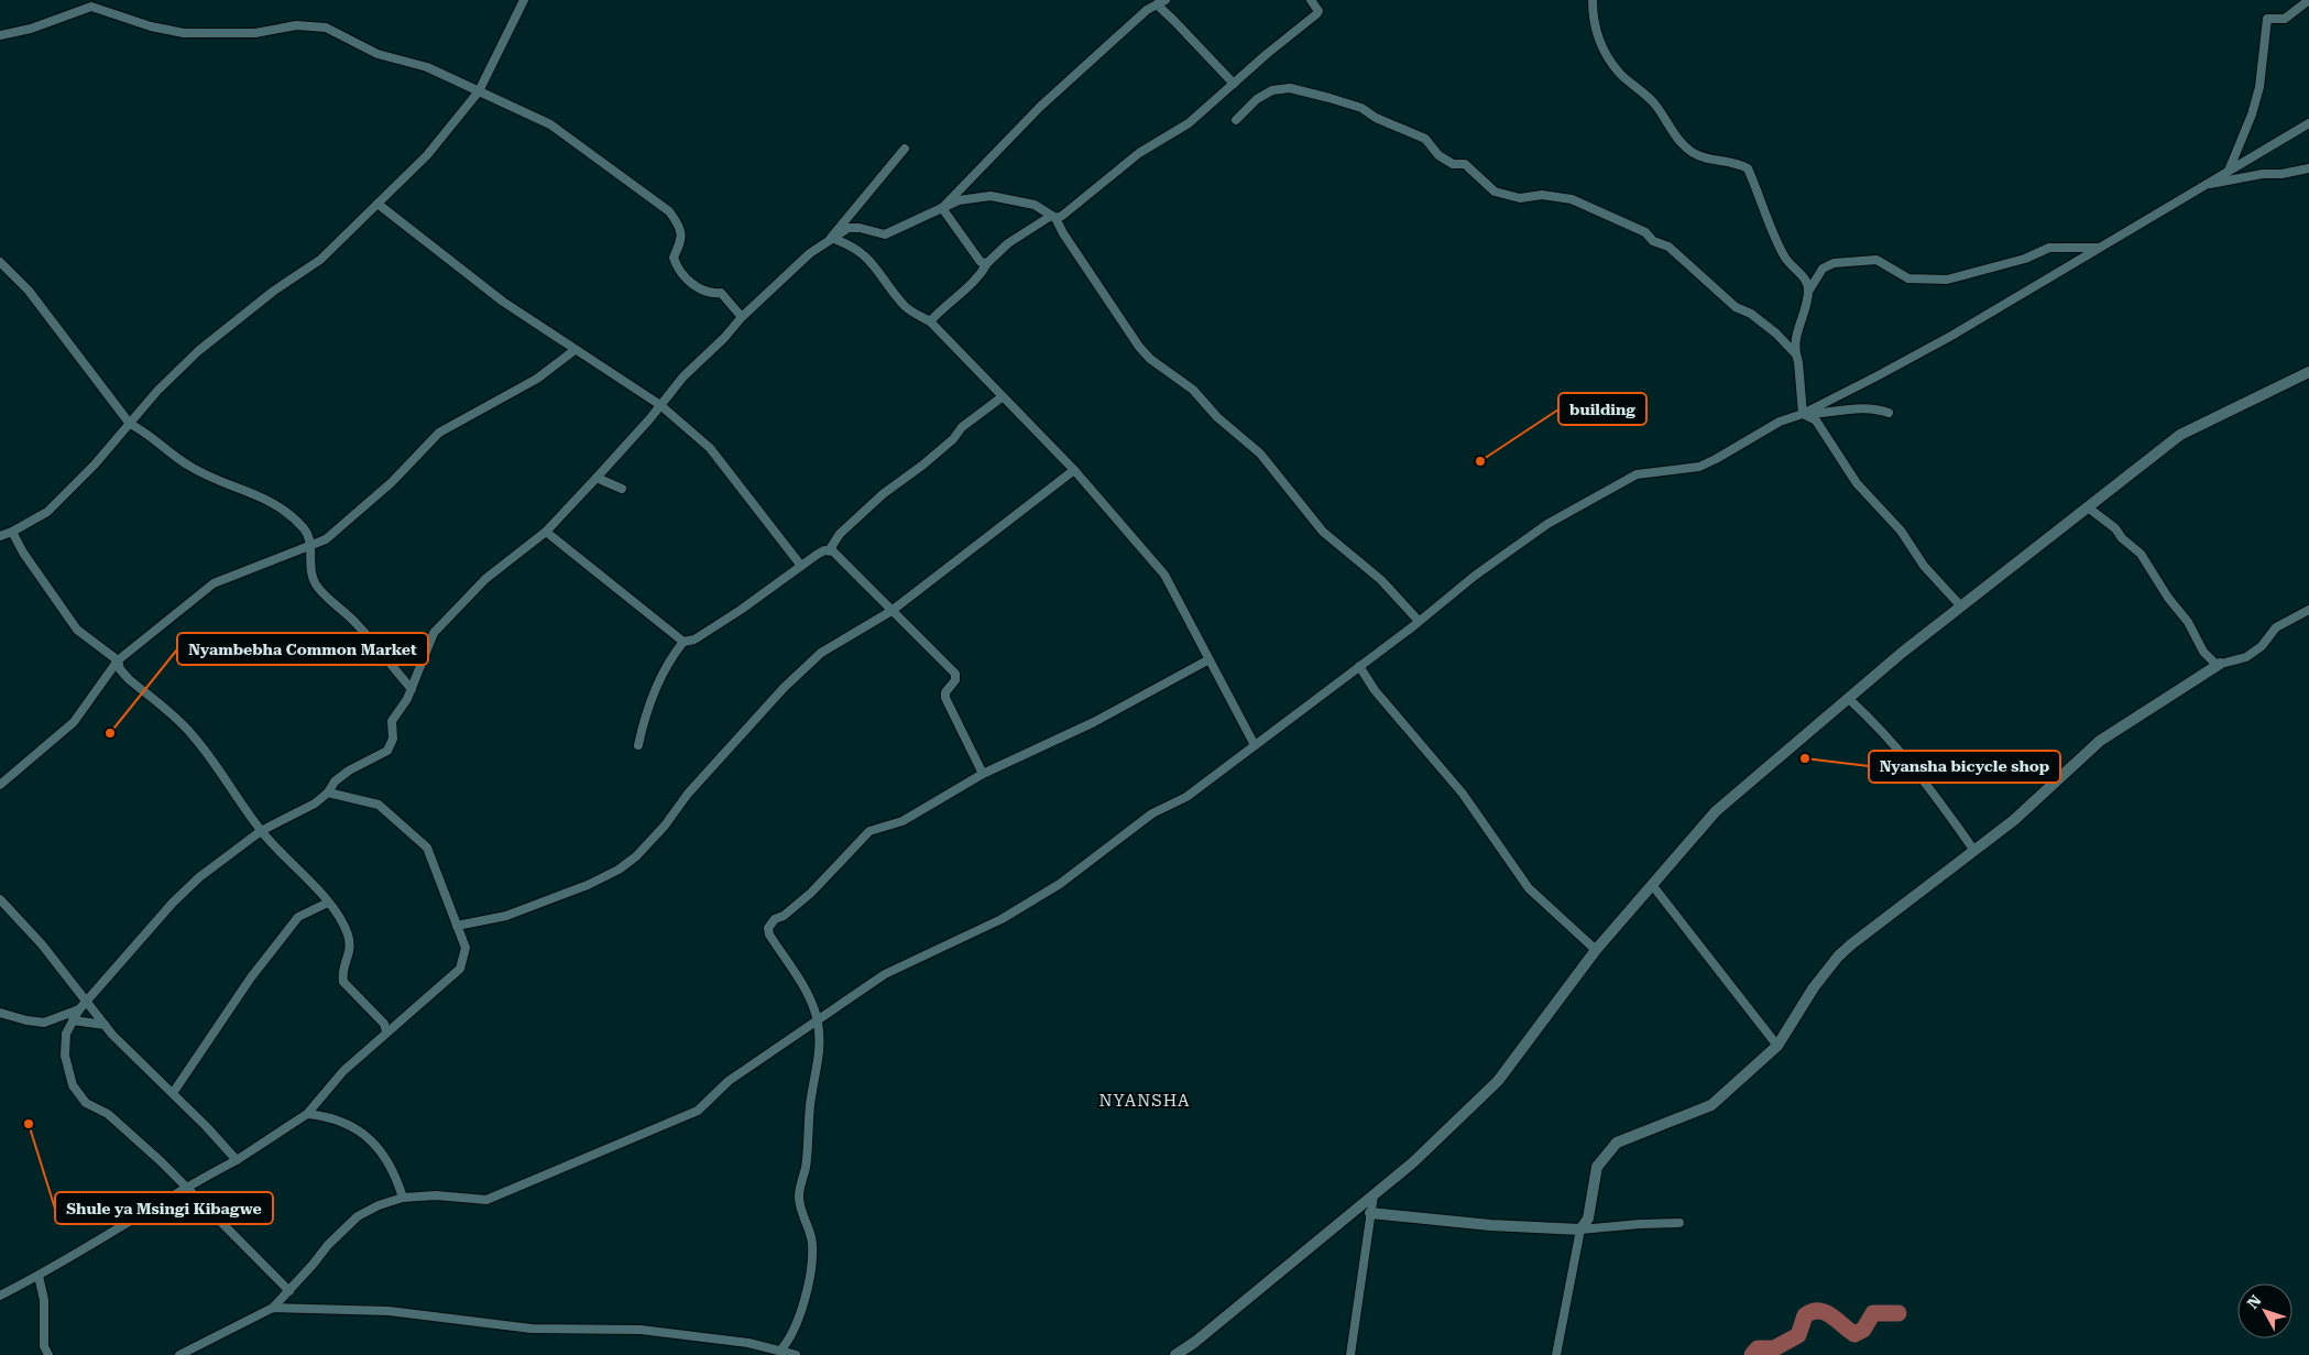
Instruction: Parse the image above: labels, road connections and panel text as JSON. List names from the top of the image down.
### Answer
{
  "districts": ["NYANSHA"],
  "places": [
    "building",
    "Nyambebha Common Market",
    "Nyansha bicycle shop",
    "Shule ya Msingi Kibagwe"
  ],
  "north": "top left"
}
